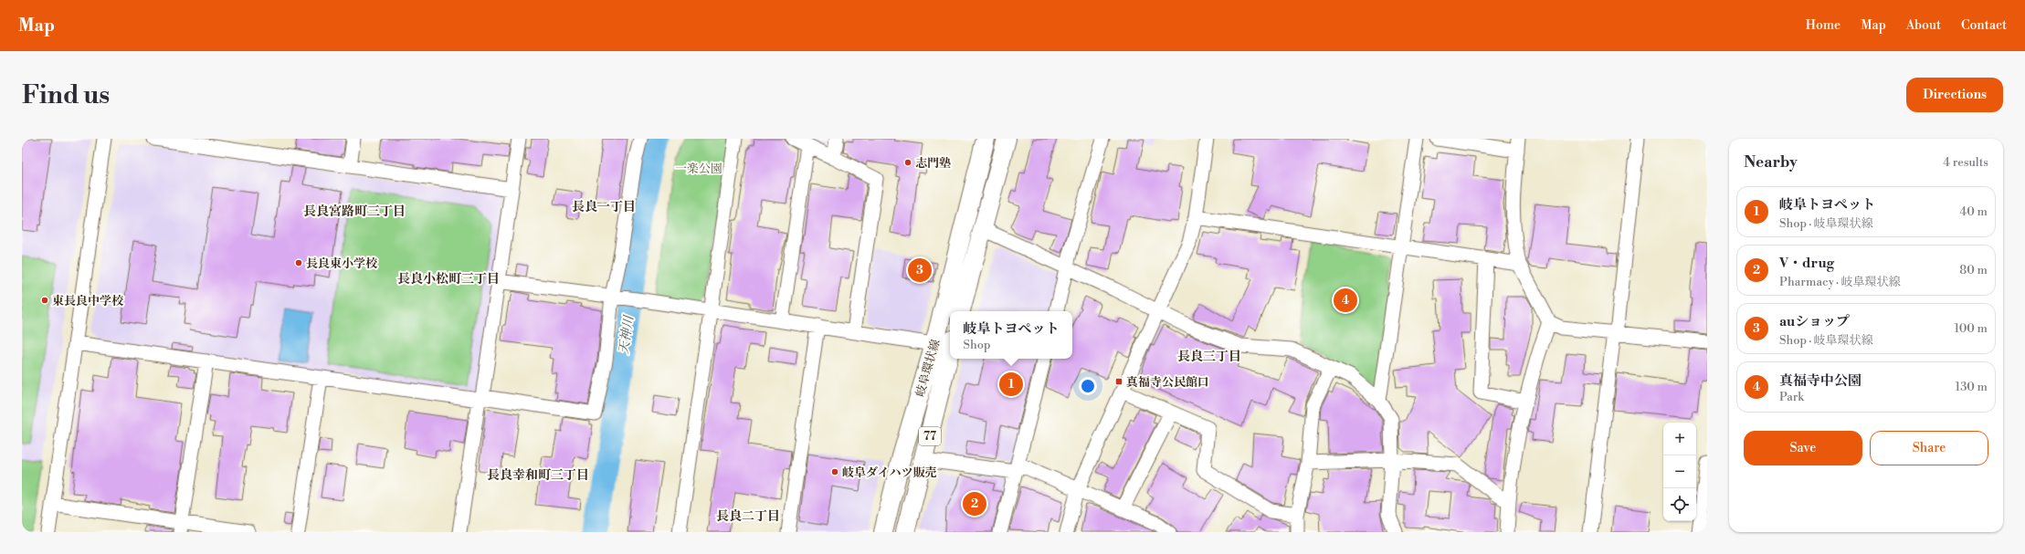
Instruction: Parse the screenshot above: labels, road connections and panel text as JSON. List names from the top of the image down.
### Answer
{
  "streets": {
    "main road": ["岐阜環状線", "77"]
  },
  "districts": [
    "長良一丁目",
    "長良宮路町三丁目",
    "長良小松町三丁目",
    "長良三丁目",
    "長良幸和町三丁目",
    "長良二丁目"
  ],
  "water": ["天神川"],
  "parks": ["一楽公園"],
  "places": {
    "other": [
      "志門塾",
      "長良東小学校",
      "東長良中学校",
      "岐阜ダイハツ販売"
    ],
    "transit": ["真福寺公民館口"]
  },
  "page": {
    "header": "Map",
    "nav": [
      "Home",
      "Map",
      "About",
      "Contact"
    ],
    "buttons": [
      "Directions",
      ["Save", "Share"]
    ],
    "title": "Find us",
    "heading": ["Nearby", "4 results"],
    "list": [
      {
        "mark": "1",
        "name": "岐阜トヨペット",
        "note": "Shop · 岐阜環状線",
        "value": "40 m"
      },
      {
        "mark": "2",
        "name": "V・drug",
        "note": "Pharmacy · 岐阜環状線",
        "value": "80 m"
      },
      {
        "mark": "3",
        "name": "auショップ",
        "note": "Shop · 岐阜環状線",
        "value": "100 m"
      },
      {
        "mark": "4",
        "name": "真福寺中公園",
        "note": "Park",
        "value": "130 m"
      }
    ],
    "pins": [
      "3",
      "4",
      "1",
      "2"
    ],
    "popup": ["岐阜トヨペット", "Shop"],
    "map_buttons": ["+", "−"]
  }
}
